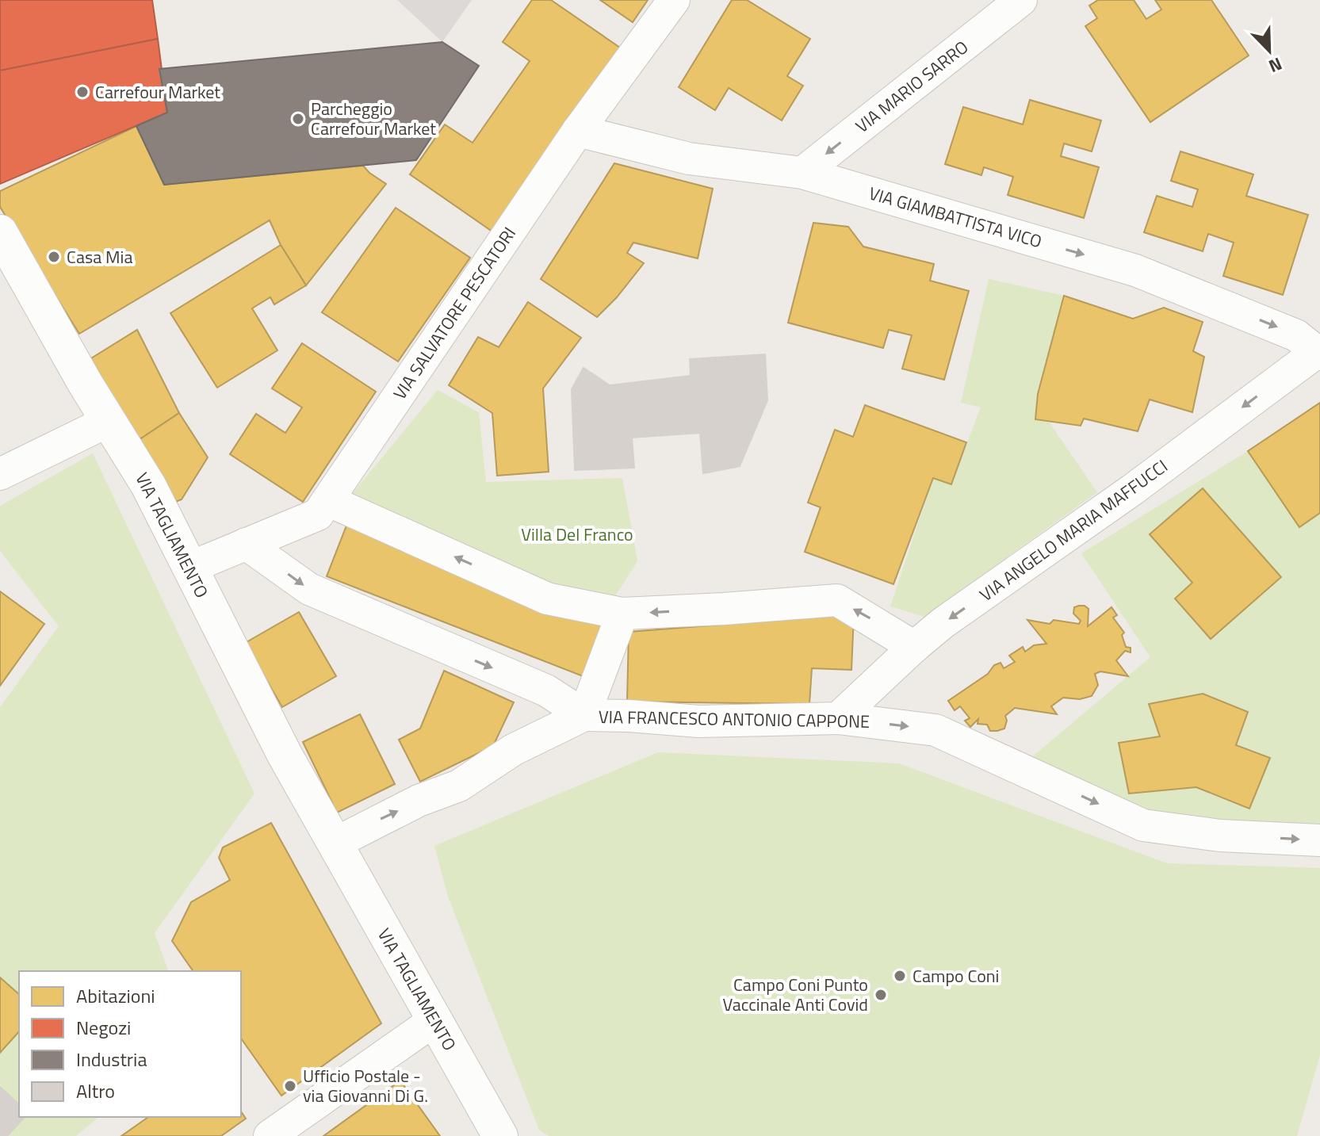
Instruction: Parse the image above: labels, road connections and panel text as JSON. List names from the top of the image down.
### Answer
{
  "streets": {
    "street": [
      "VIA MARIO SARRO",
      "VIA GIAMBATTISTA VICO",
      "VIA SALVATORE PESCATORI",
      "VIA ANGELO MARIA MAFFUCCI",
      "VIA TAGLIAMENTO",
      "VIA FRANCESCO ANTONIO CAPPONE"
    ]
  },
  "crossings": [
    ["VIA MARIO SARRO", "VIA GIAMBATTISTA VICO"],
    ["VIA GIAMBATTISTA VICO", "VIA SALVATORE PESCATORI"],
    ["VIA GIAMBATTISTA VICO", "VIA ANGELO MARIA MAFFUCCI"],
    ["VIA SALVATORE PESCATORI", "VIA TAGLIAMENTO"],
    ["VIA SALVATORE PESCATORI", "VIA FRANCESCO ANTONIO CAPPONE"],
    ["VIA ANGELO MARIA MAFFUCCI", "VIA FRANCESCO ANTONIO CAPPONE"]
  ],
  "one_way": ["VIA MARIO SARRO", "VIA GIAMBATTISTA VICO", "VIA ANGELO MARIA MAFFUCCI"],
  "parks": ["Villa Del Franco"],
  "places": [
    "Carrefour Market",
    "Parcheggio Carrefour Market",
    "Casa Mia",
    "Campo Coni",
    "Campo Coni Punto Vaccinale Anti Covid",
    "Ufficio Postale - via Giovanni Di G."
  ],
  "legend": [
    "Abitazioni",
    "Negozi",
    "Industria",
    "Altro"
  ],
  "north": "bottom right"
}
